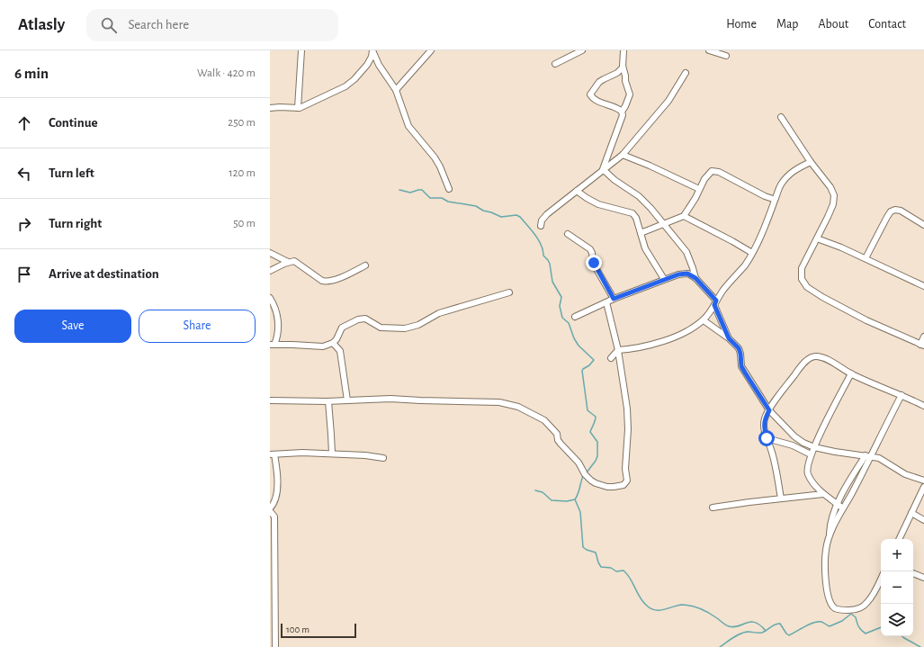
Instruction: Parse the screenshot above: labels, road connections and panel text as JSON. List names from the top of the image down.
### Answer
{
  "scale_bar": "100 m",
  "page": {
    "header": "Atlasly",
    "search": "Search here",
    "nav": [
      "Home",
      "Map",
      "About",
      "Contact"
    ],
    "heading": ["6 min", "Walk · 420 m"],
    "list": [
      ["Continue", "250 m"],
      ["Turn left", "120 m"],
      ["Turn right", "50 m"],
      "Arrive at destination"
    ],
    "buttons": ["Save", "Share"],
    "map_buttons": ["+", "−"],
    "scale": "100 m"
  }
}
